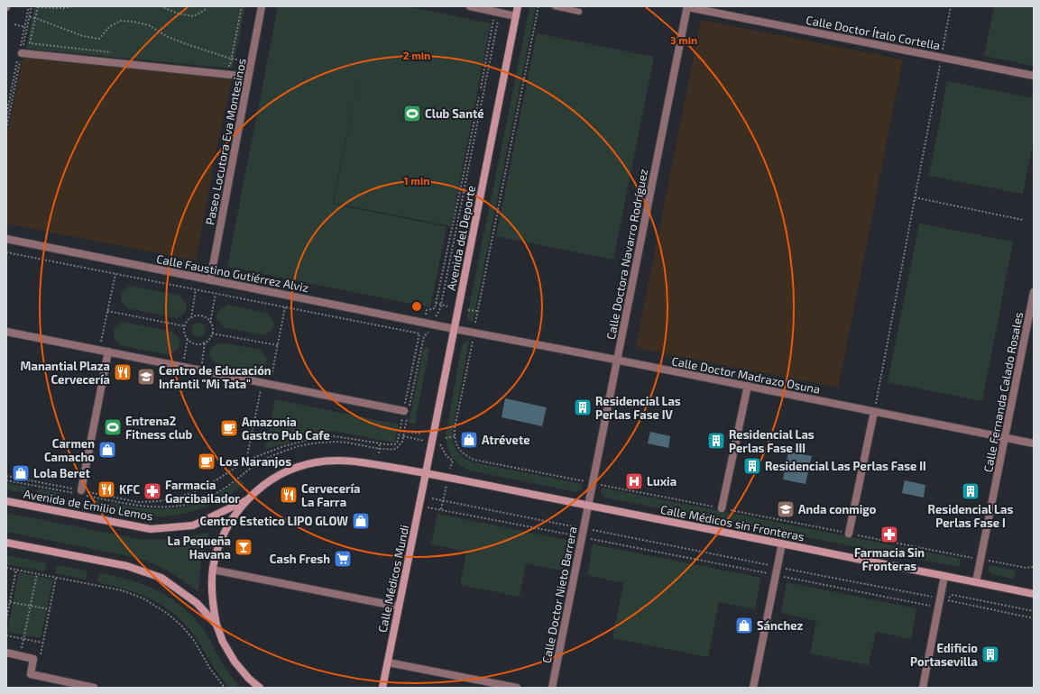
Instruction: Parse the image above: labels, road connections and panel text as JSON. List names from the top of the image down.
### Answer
{
  "streets": {
    "street": [
      "Calle Doctor Ítalo Cortella",
      "Paseo Locutora Eva Montesinos",
      "Avenida del Deporte",
      "Calle Doctora Navarro Rodríguez",
      "Calle Faustino Gutiérrez Alviz",
      "Calle Doctor Madrazo Osuna",
      "Calle Fernanda Calado Rosales",
      "Avenida de Emilio Lemos",
      "Calle Médicos sin Fronteras",
      "Calle Médicos Mundi",
      "Calle Doctor Nieto Barrera"
    ]
  },
  "crossings": [
    ["Calle Doctor Ítalo Cortella", "Calle Doctora Navarro Rodríguez"],
    ["Paseo Locutora Eva Montesinos", "Calle Faustino Gutiérrez Alviz"],
    ["Avenida del Deporte", "Calle Faustino Gutiérrez Alviz"],
    ["Avenida del Deporte", "Calle Doctor Madrazo Osuna"],
    ["Avenida del Deporte", "Calle Médicos sin Fronteras"],
    ["Avenida del Deporte", "Calle Médicos Mundi"],
    ["Calle Doctora Navarro Rodríguez", "Calle Doctor Madrazo Osuna"],
    ["Calle Doctora Navarro Rodríguez", "Calle Médicos sin Fronteras"],
    ["Calle Doctora Navarro Rodríguez", "Calle Doctor Nieto Barrera"],
    ["Calle Faustino Gutiérrez Alviz", "Calle Doctor Madrazo Osuna"],
    ["Calle Doctor Madrazo Osuna", "Calle Fernanda Calado Rosales"],
    ["Calle Fernanda Calado Rosales", "Calle Médicos sin Fronteras"],
    ["Avenida de Emilio Lemos", "Calle Médicos sin Fronteras"],
    ["Calle Médicos sin Fronteras", "Calle Médicos Mundi"],
    ["Calle Médicos sin Fronteras", "Calle Doctor Nieto Barrera"]
  ],
  "places": {
    "sports": ["Club Santé", "Entrena2 Fitness club"],
    "restaurant": ["Manantial Plaza Cervecería", "KFC", "Cervecería La Farra"],
    "school or university": ["Centro de Educación Infantil \"Mi Tata\"", "Anda conmigo"],
    "building": [
      "Residencial Las Perlas Fase IV",
      "Residencial Las Perlas Fase III",
      "Residencial Las Perlas Fase II",
      "Residencial Las Perlas Fase I",
      "Edificio Portasevilla"
    ],
    "cafe": ["Amazonia Gastro Pub Cafe", "Los Naranjos"],
    "shop": [
      "Atrévete",
      "Carmen Camacho",
      "Lola Beret",
      "Centro Estetico LIPO GLOW",
      "Sánchez"
    ],
    "hospital": ["Luxia"],
    "pharmacy": ["Farmacia Garcibailador", "Farmacia Sin Fronteras"],
    "bar": ["La Pequeña Havana"],
    "supermarket": ["Cash Fresh"]
  },
  "rings": ["3 min", "2 min", "1 min"]
}
